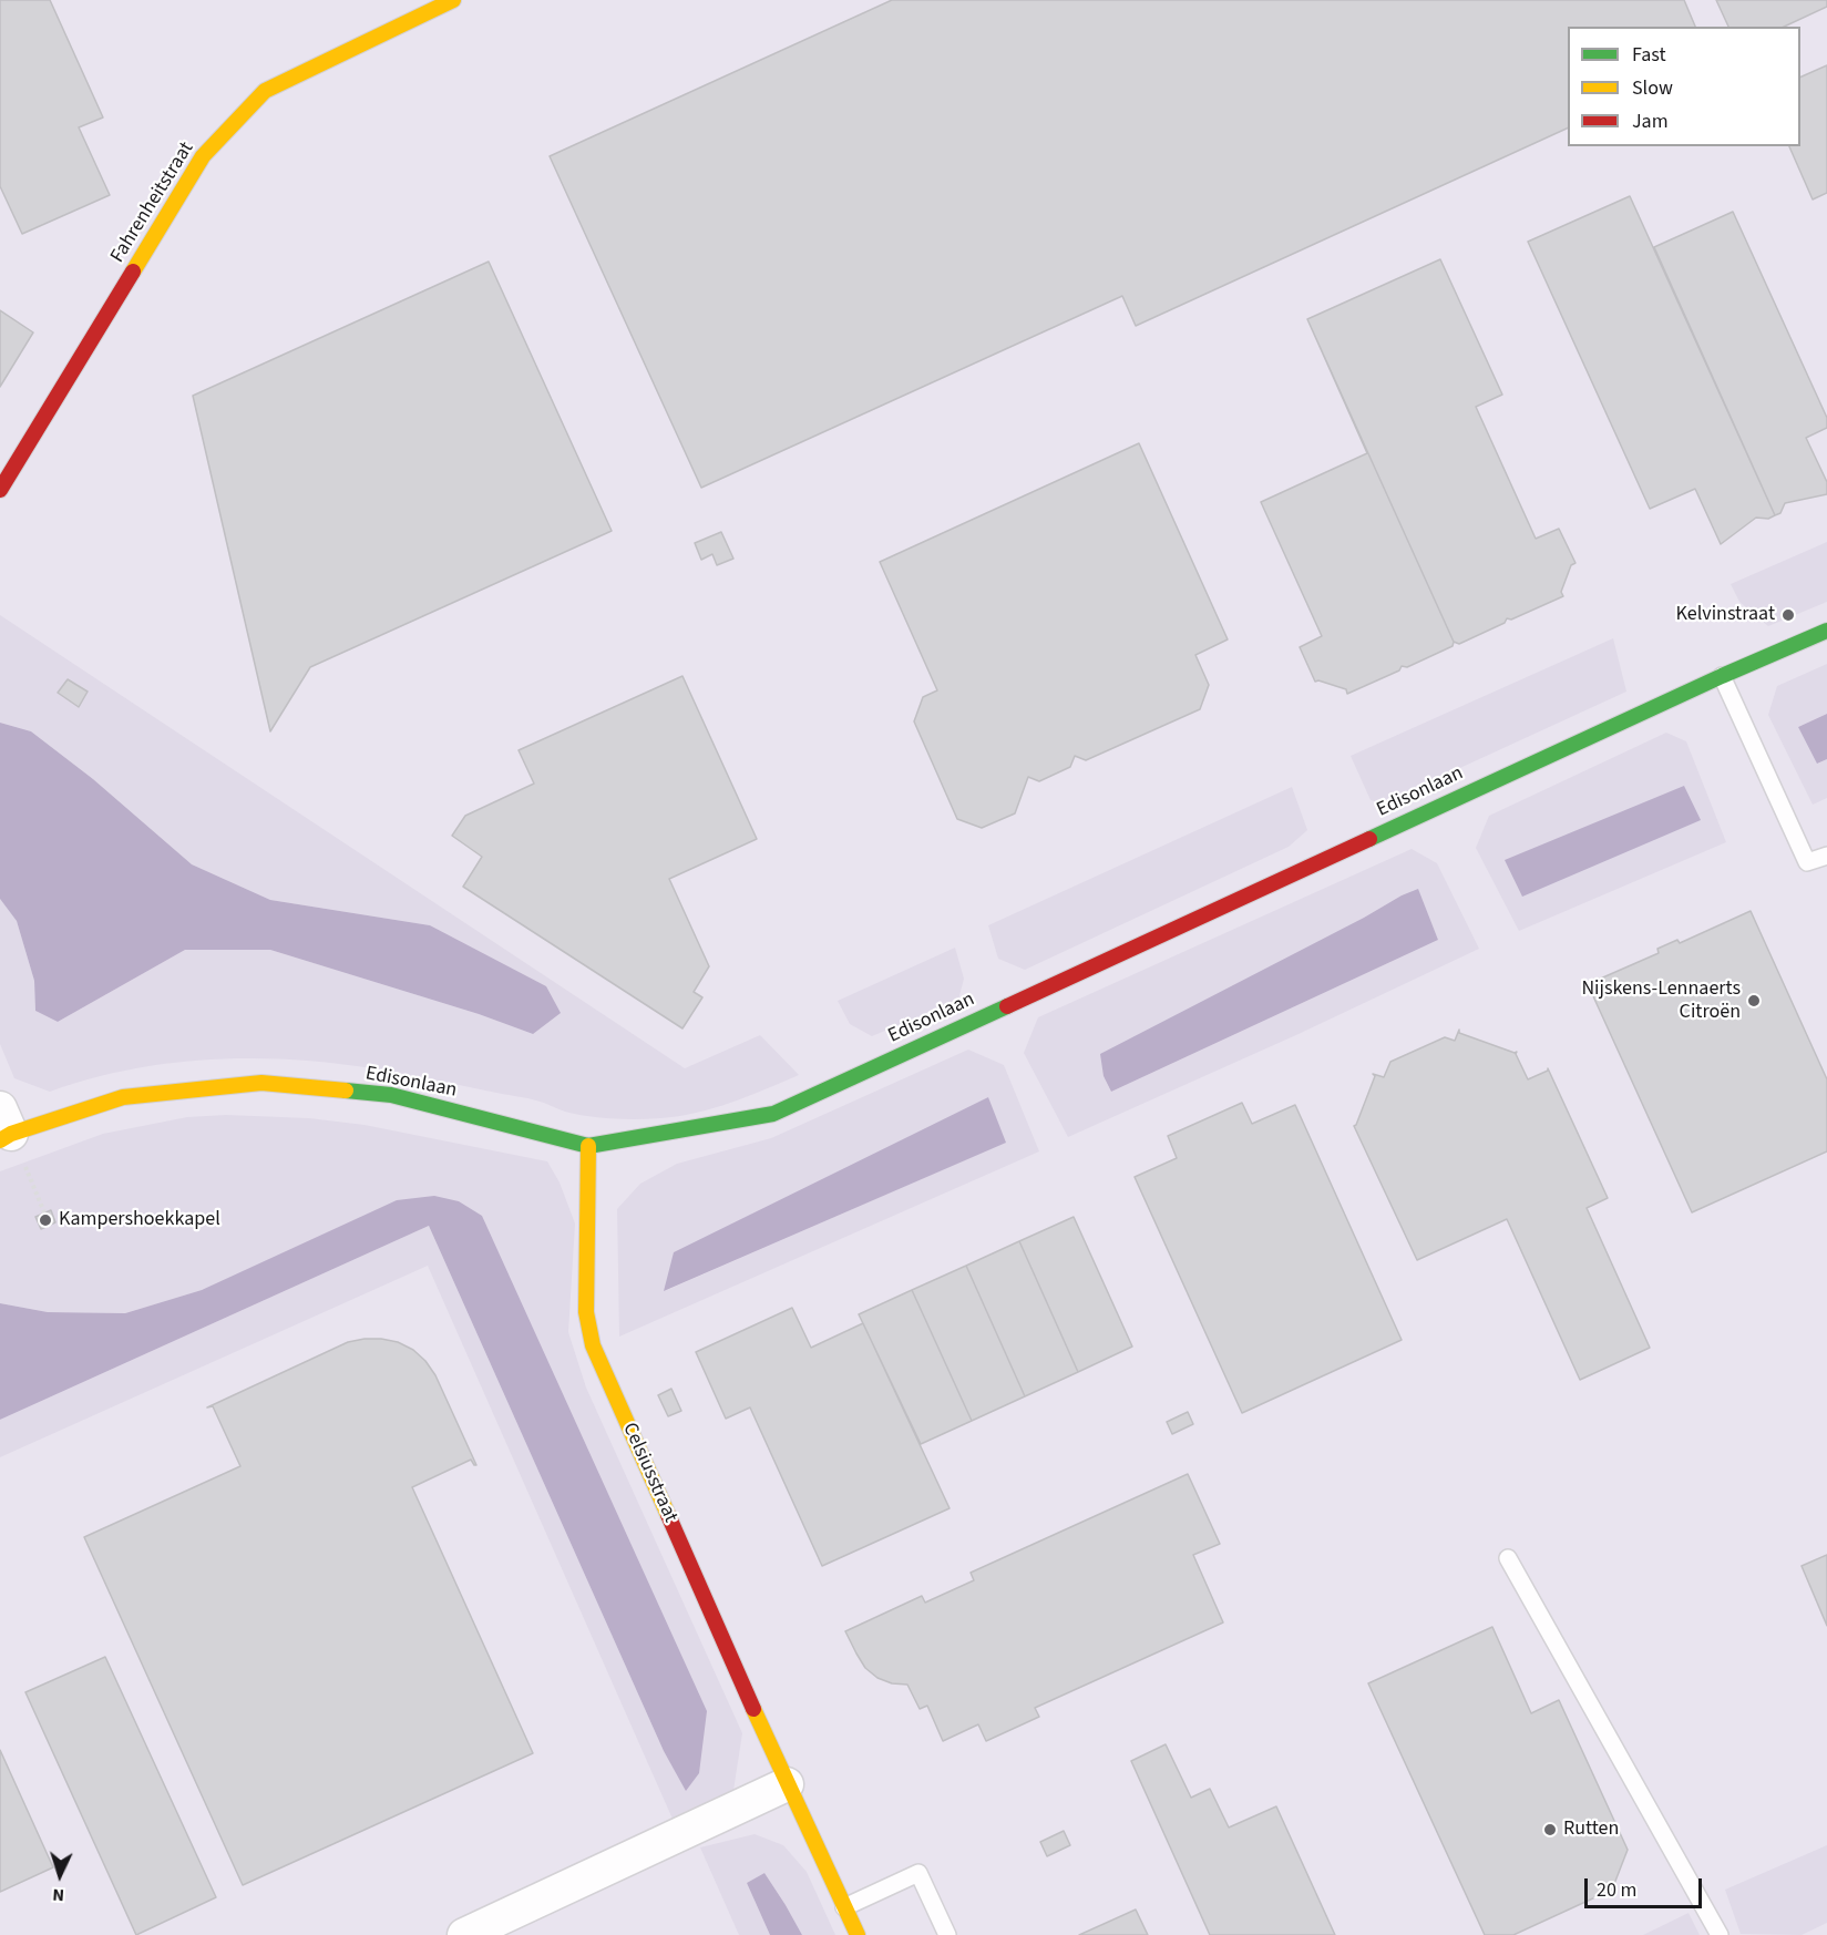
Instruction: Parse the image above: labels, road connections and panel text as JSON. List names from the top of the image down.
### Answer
{
  "streets": {
    "street": ["Fahrenheitstraat", "Edisonlaan", "Celsiusstraat"]
  },
  "crossings": [
    ["Edisonlaan", "Celsiusstraat"]
  ],
  "places": [
    "Kelvinstraat",
    "Nijskens-Lennaerts Citroën",
    "Kampershoekkapel",
    "Rutten"
  ],
  "legend": ["Fast", "Slow", "Jam"],
  "scale_bar": "20 m",
  "north": "bottom"
}
